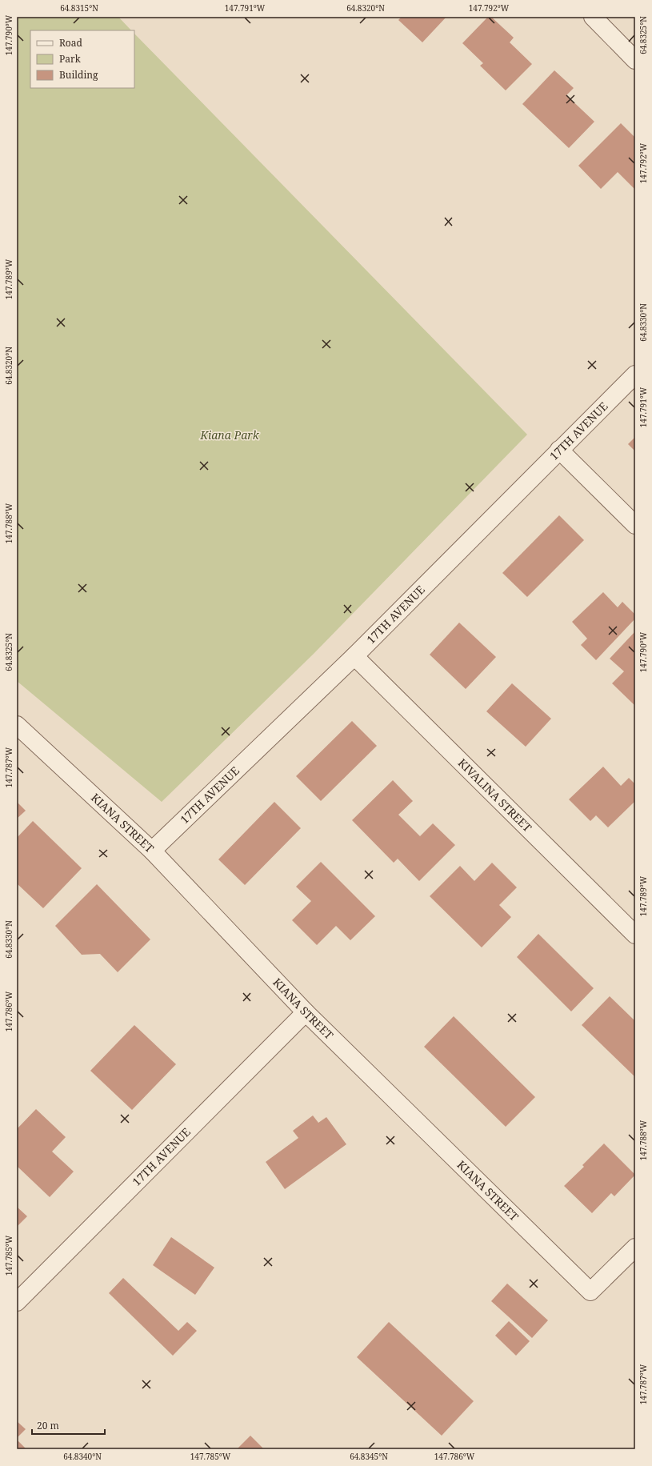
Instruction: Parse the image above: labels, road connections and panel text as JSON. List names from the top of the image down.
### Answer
{
  "streets": {
    "street": ["17TH AVENUE", "KIVALINA STREET", "KIANA STREET"]
  },
  "crossings": [
    ["17TH AVENUE", "KIVALINA STREET"],
    ["17TH AVENUE", "KIANA STREET"]
  ],
  "parks": ["Kiana Park"],
  "legend": ["Road", "Park", "Building"],
  "scale_bar": "20 m",
  "coordinates": [
    "64.8315°N",
    "147.791°W",
    "64.8320°N",
    "147.792°W",
    "147.790°W",
    "64.8325°N",
    "147.789°W",
    "64.8330°N",
    "147.788°W",
    "147.787°W",
    "147.786°W",
    "147.785°W",
    "64.8340°N",
    "64.8345°N"
  ]
}
